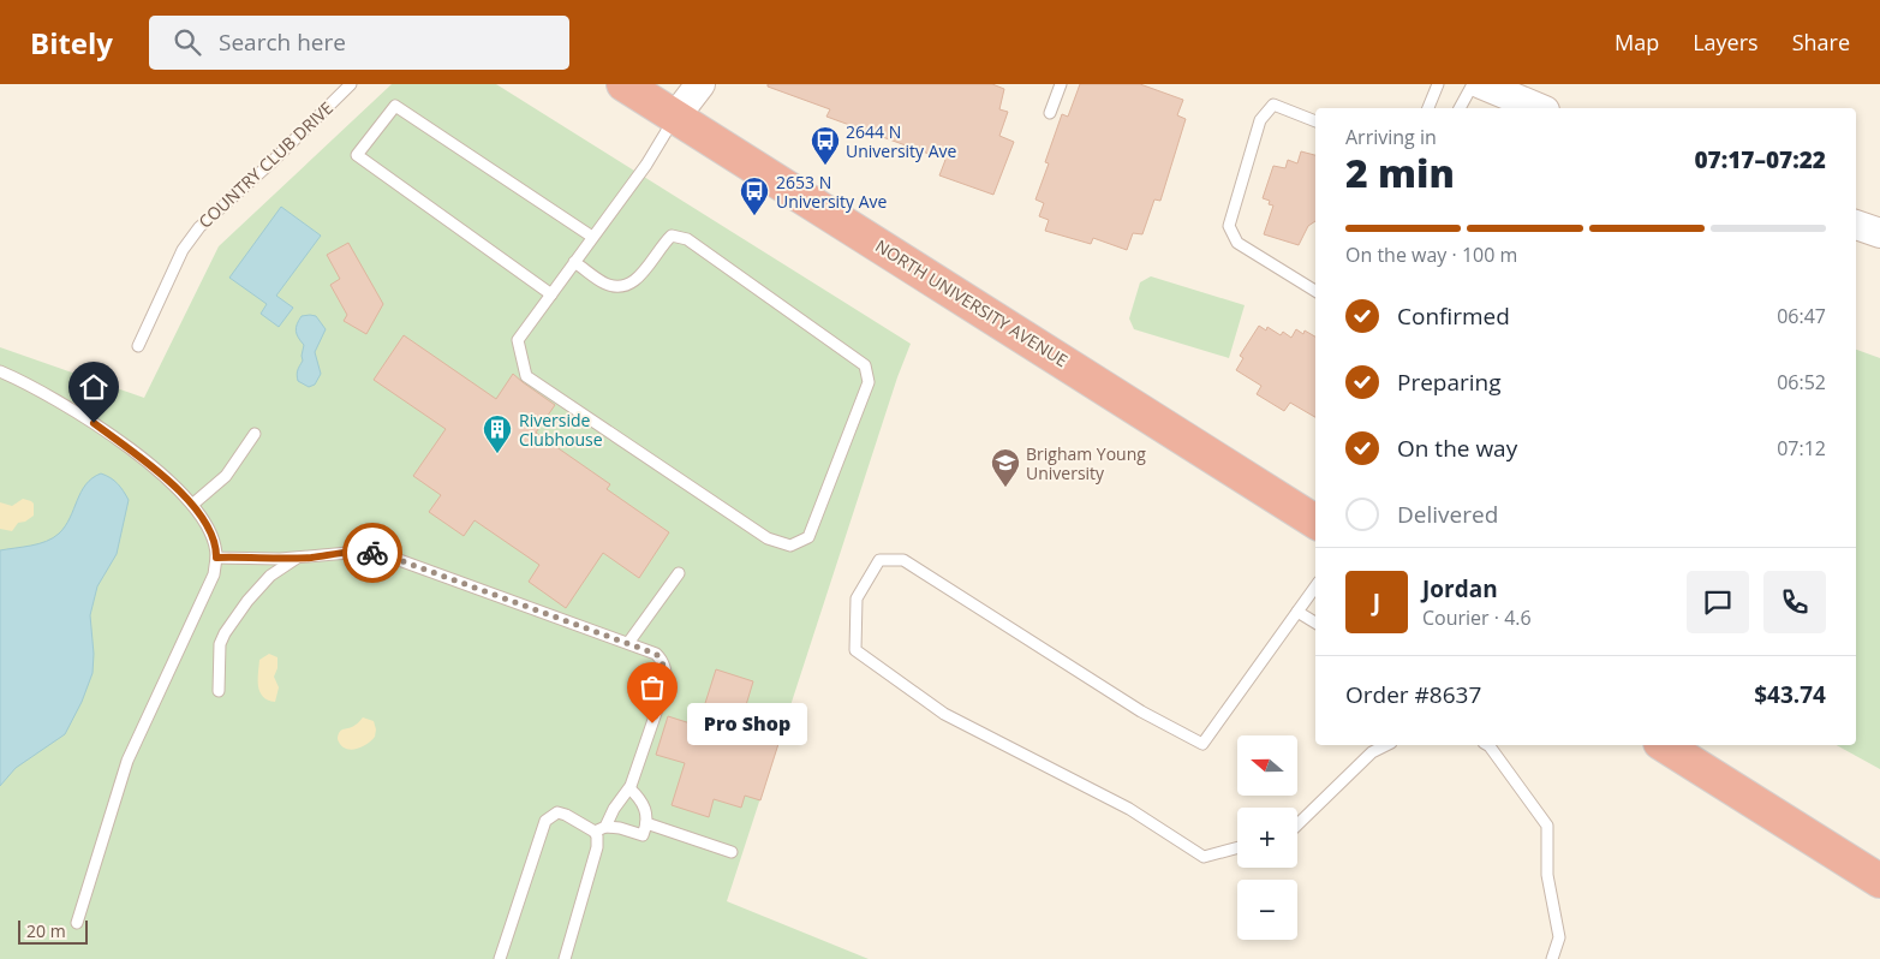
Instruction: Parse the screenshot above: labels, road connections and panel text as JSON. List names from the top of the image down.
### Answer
{
  "streets": {
    "highway": ["NORTH UNIVERSITY AVENUE"],
    "lane": ["COUNTRY CLUB DRIVE"]
  },
  "places": {
    "bus stop": ["2644 N University Ave", "2653 N University Ave"],
    "building": ["Riverside Clubhouse"],
    "school or university": ["Brigham Young University"],
    "other": ["Pro Shop"]
  },
  "scale_bar": "20 m",
  "north": "left",
  "page": {
    "header": "Bitely",
    "search": "Search here",
    "nav": ["Map", "Layers", "Share"],
    "heading": ["2 min", "Arriving in", "07:17–07:22"],
    "panel": [
      "Jordan",
      "Courier · 4.6",
      "Order #8637",
      "$43.74"
    ],
    "bar": "On the way · 100 m",
    "list": [
      ["Confirmed", "06:47"],
      ["Preparing", "06:52"],
      ["On the way", "07:12"],
      "Delivered"
    ],
    "round": "J",
    "bubble": "Pro Shop",
    "map_buttons": ["+", "−"],
    "scale": "20 m"
  }
}
